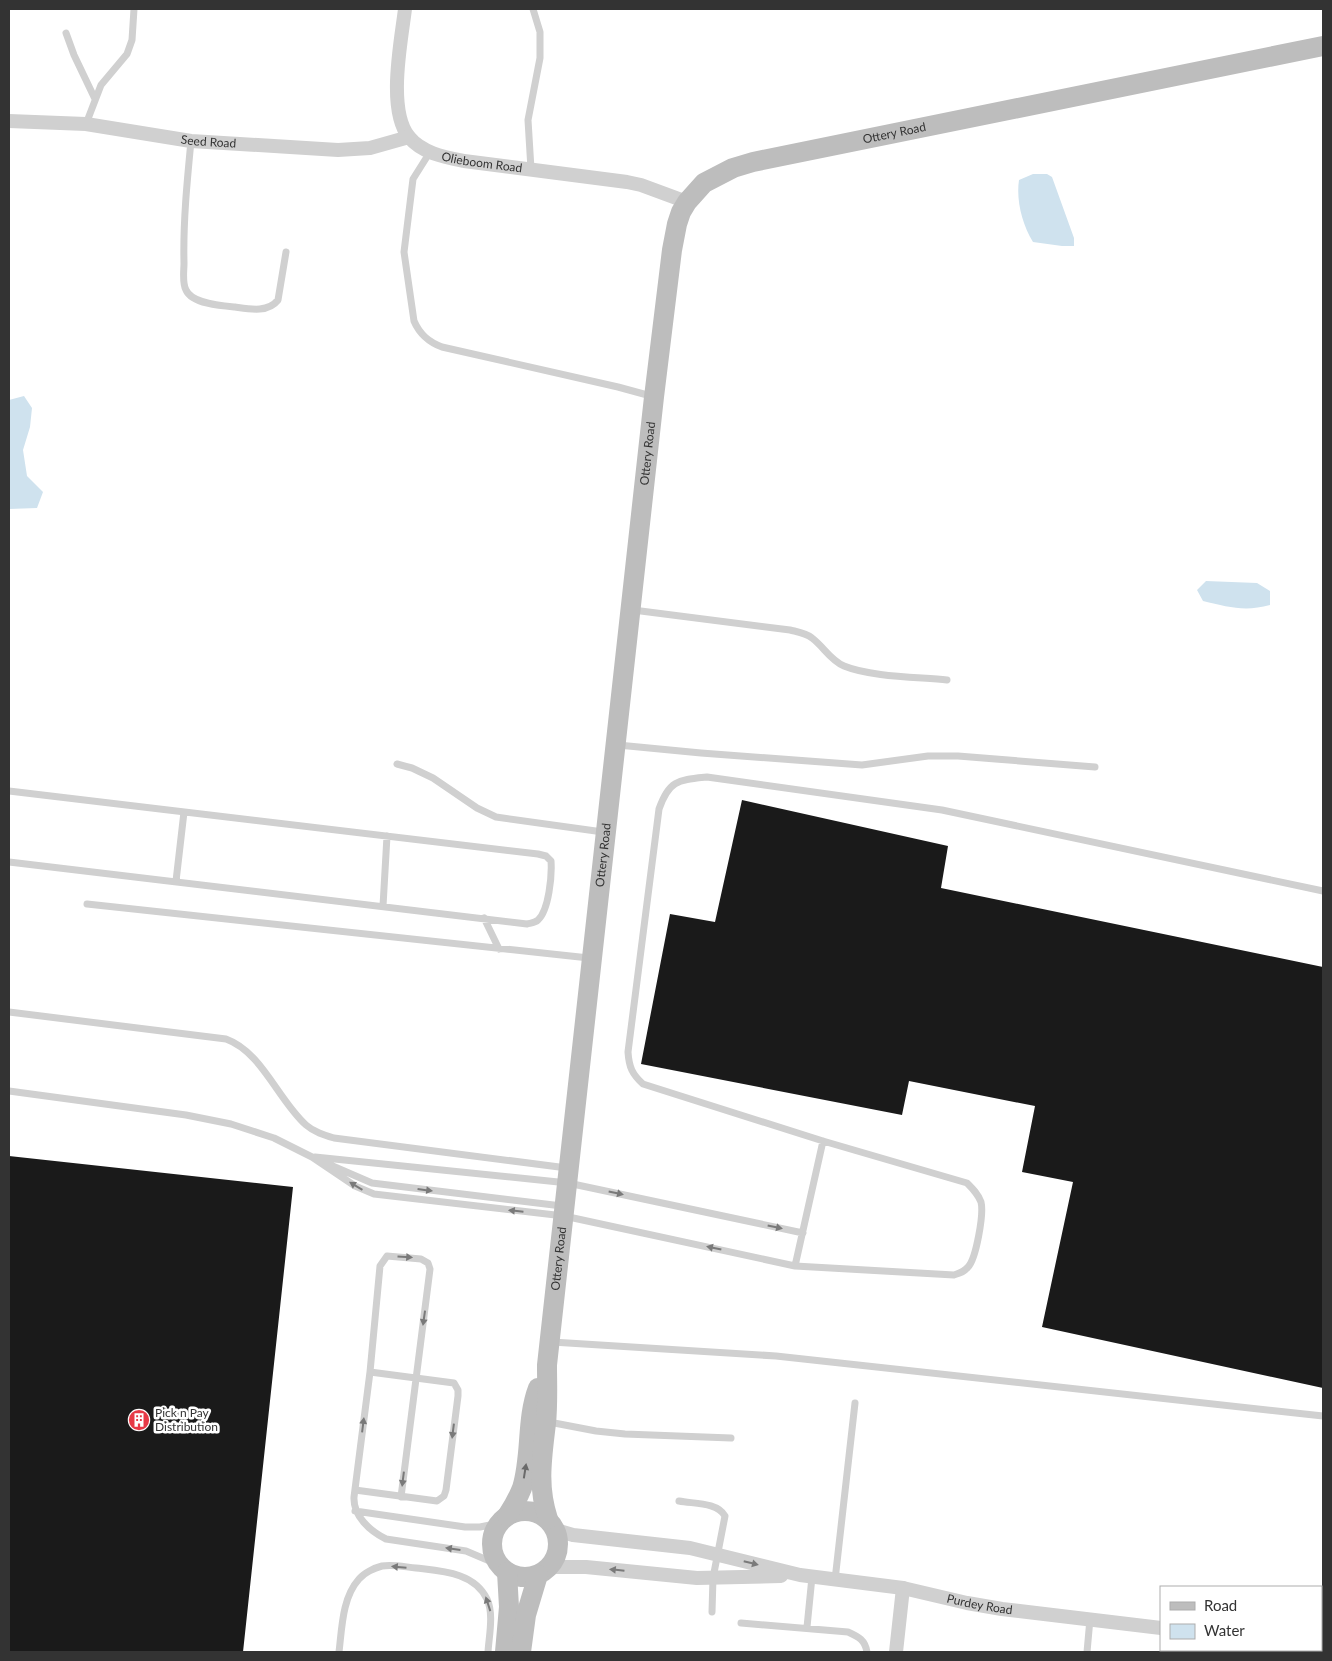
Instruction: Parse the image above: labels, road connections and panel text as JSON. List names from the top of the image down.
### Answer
{
  "streets": {
    "street": [
      "Ottery Road",
      "Seed Road",
      "Olieboom Road",
      "Purdey Road"
    ]
  },
  "crossings": [
    ["Ottery Road", "Olieboom Road"],
    ["Ottery Road", "Purdey Road"],
    ["Seed Road", "Olieboom Road"]
  ],
  "places": {
    "building": ["Pick n Pay Distribution"]
  },
  "legend": ["Road", "Water"]
}
